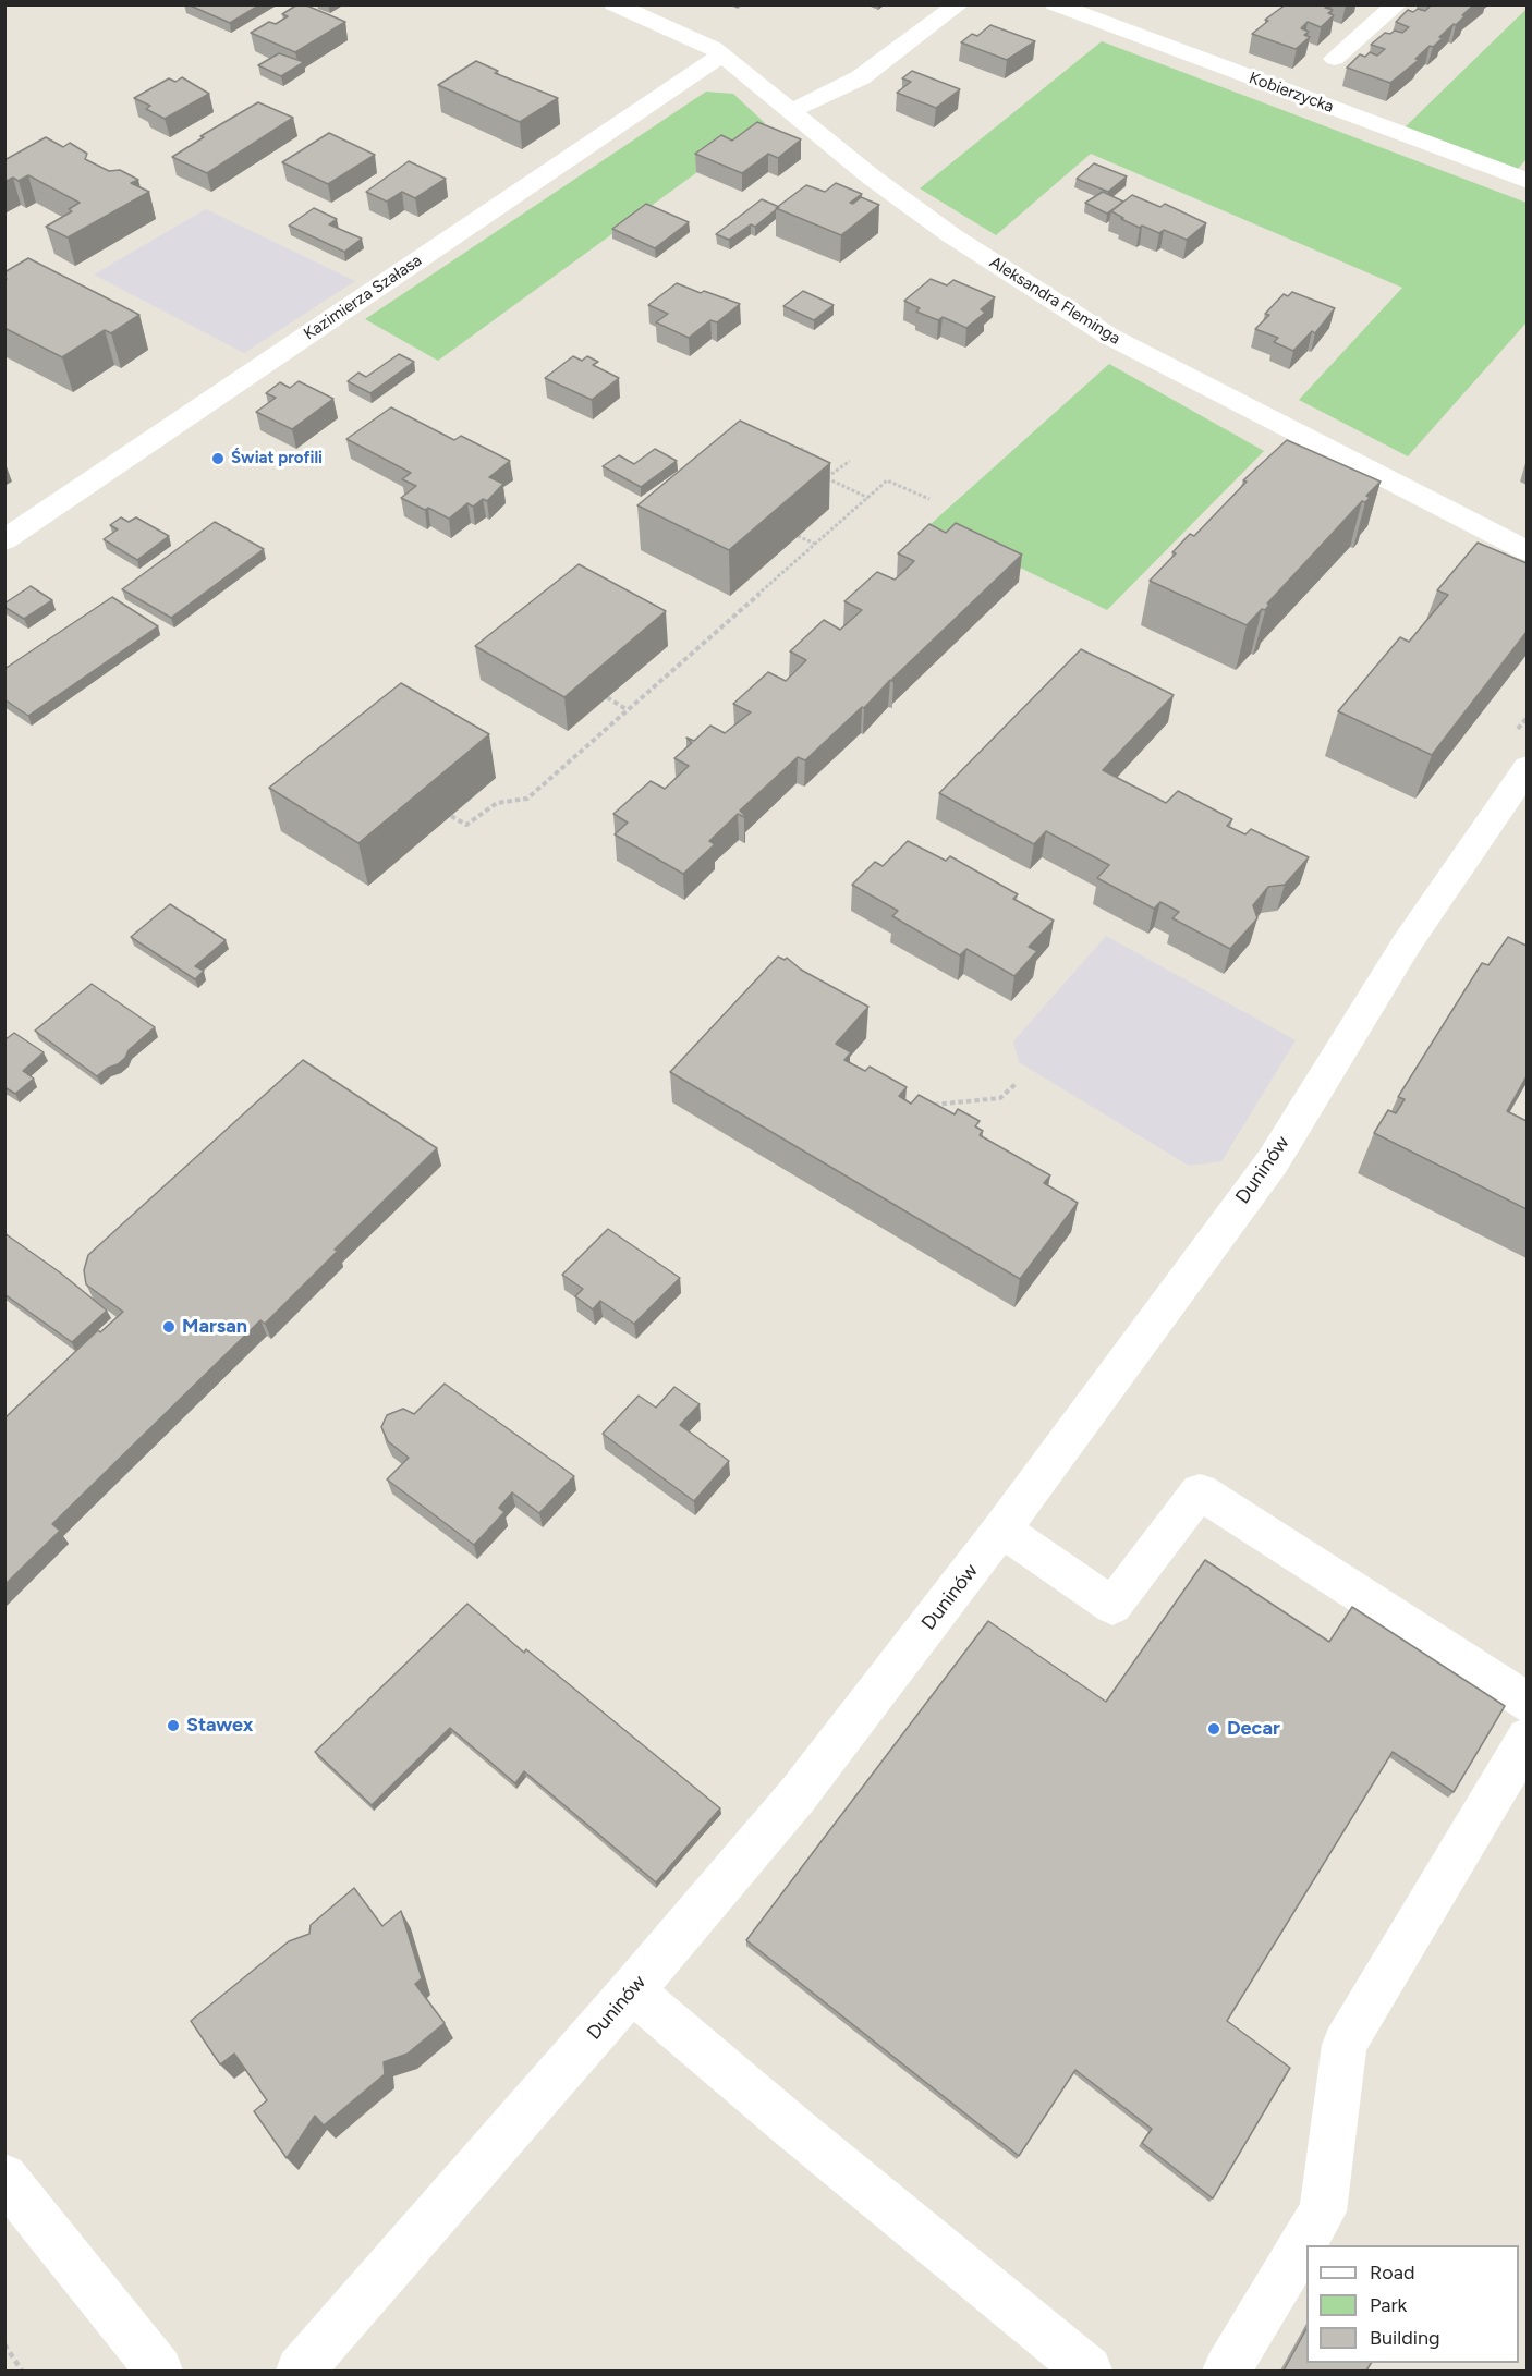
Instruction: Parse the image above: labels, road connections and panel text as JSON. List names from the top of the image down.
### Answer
{
  "streets": {
    "street": [
      "Kobierzycka",
      "Kazimierza Szałasa",
      "Aleksandra Fleminga",
      "Duninów"
    ]
  },
  "crossings": [
    ["Kazimierza Szałasa", "Aleksandra Fleminga"]
  ],
  "places": [
    "Świat profili",
    "Marsan",
    "Stawex",
    "Decar"
  ],
  "legend": ["Road", "Park", "Building"]
}
